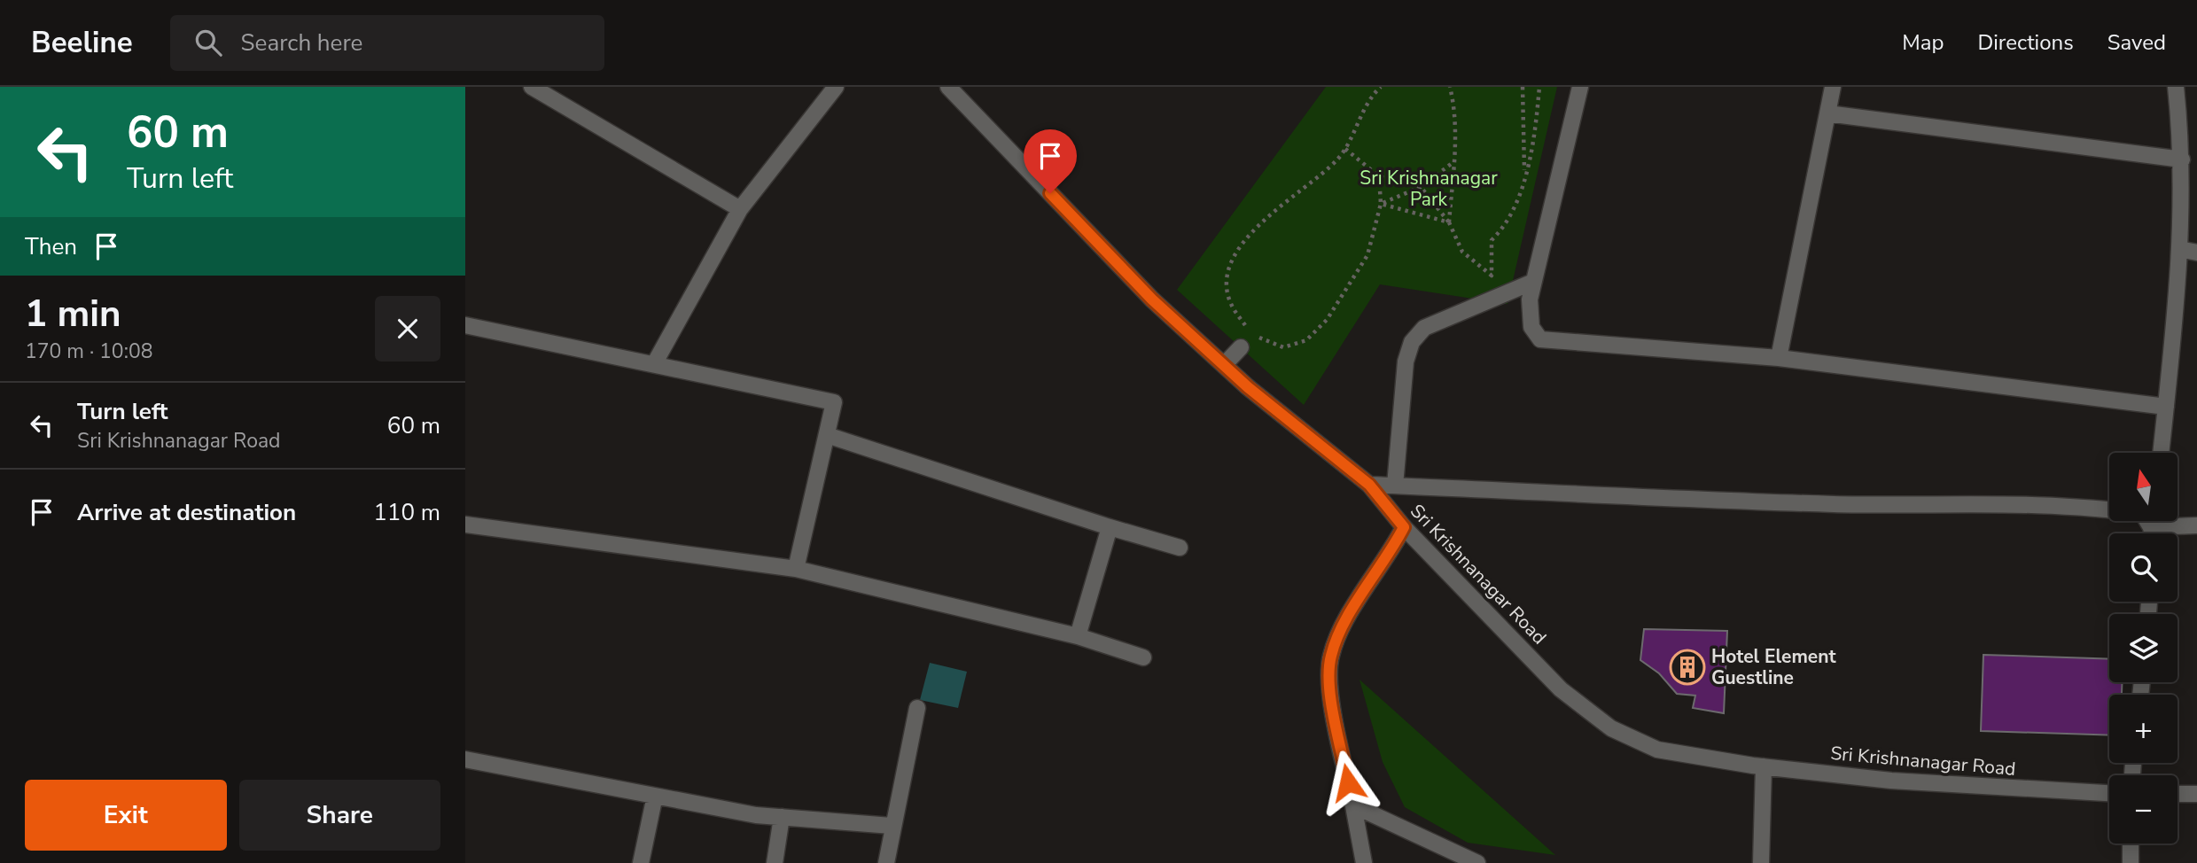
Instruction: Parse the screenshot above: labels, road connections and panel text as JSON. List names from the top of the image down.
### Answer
{
  "streets": {
    "street": ["Sri Krishnanagar Road"]
  },
  "parks": ["Sri Krishnanagar Park"],
  "places": {
    "building": ["Hotel Element Guestline"]
  },
  "north": "top",
  "page": {
    "header": "Beeline",
    "search": "Search here",
    "nav": ["Map", "Directions", "Saved"],
    "turn": ["60 m", "Turn left"],
    "then": "Then",
    "heading": ["1 min", "170 m · 10:08"],
    "list": [
      {
        "name": "Turn left",
        "note": "Sri Krishnanagar Road",
        "value": "60 m"
      },
      {
        "name": "Arrive at destination",
        "value": "110 m"
      }
    ],
    "map_buttons": ["+", "−"],
    "buttons": ["Exit", "Share"]
  }
}
